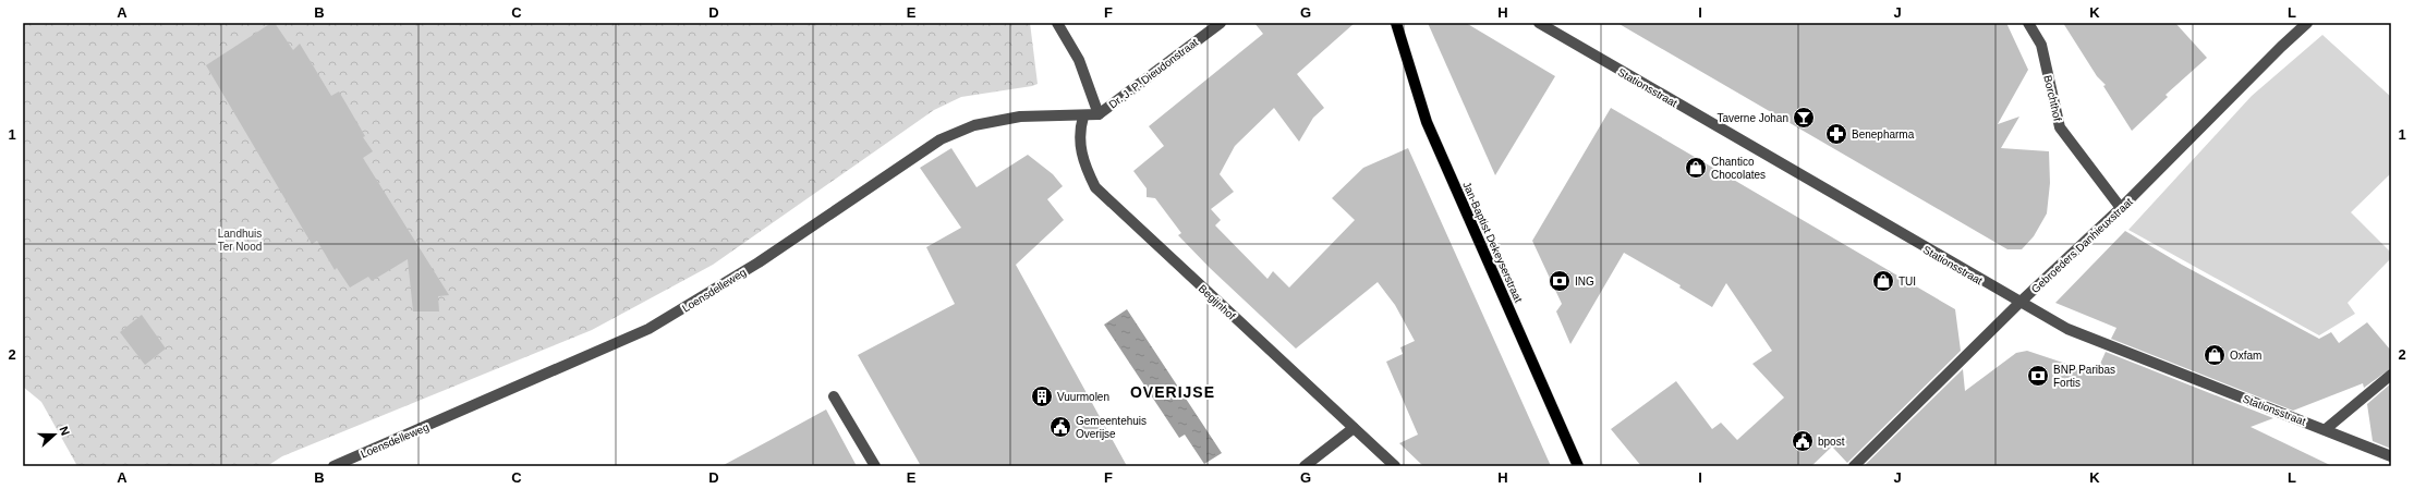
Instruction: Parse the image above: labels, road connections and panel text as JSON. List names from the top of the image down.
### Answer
{
  "streets": {
    "main road": ["Jan-Baptist Dekeyserstraat"],
    "street": [
      "Dr. J. P. Dieudonstraat",
      "Stationsstraat",
      "Borchthof",
      "Gebroeders Danhieuxstraat",
      "Loensdelleweg",
      "Begijnhof"
    ]
  },
  "crossings": [
    ["Dr. J. P. Dieudonstraat", "Loensdelleweg"],
    ["Dr. J. P. Dieudonstraat", "Begijnhof"],
    ["Stationsstraat", "Gebroeders Danhieuxstraat"],
    ["Borchthof", "Gebroeders Danhieuxstraat"],
    ["Loensdelleweg", "Begijnhof"]
  ],
  "districts": ["OVERIJSE"],
  "parks": ["Landhuis Ter Nood"],
  "places": {
    "bar": ["Taverne Johan"],
    "pharmacy": ["Benepharma"],
    "shop": ["Chantico Chocolates", "TUI", "Oxfam"],
    "bank": ["ING", "BNP Paribas Fortis"],
    "building": ["Vuurmolen"],
    "public building": ["Gemeentehuis Overijse", "bpost"]
  },
  "north": "right",
  "grid": {
    "columns": [
      "A",
      "B",
      "C",
      "D",
      "E",
      "F",
      "G",
      "H",
      "I",
      "J",
      "K",
      "L"
    ],
    "rows": ["1", "2"]
  }
}
